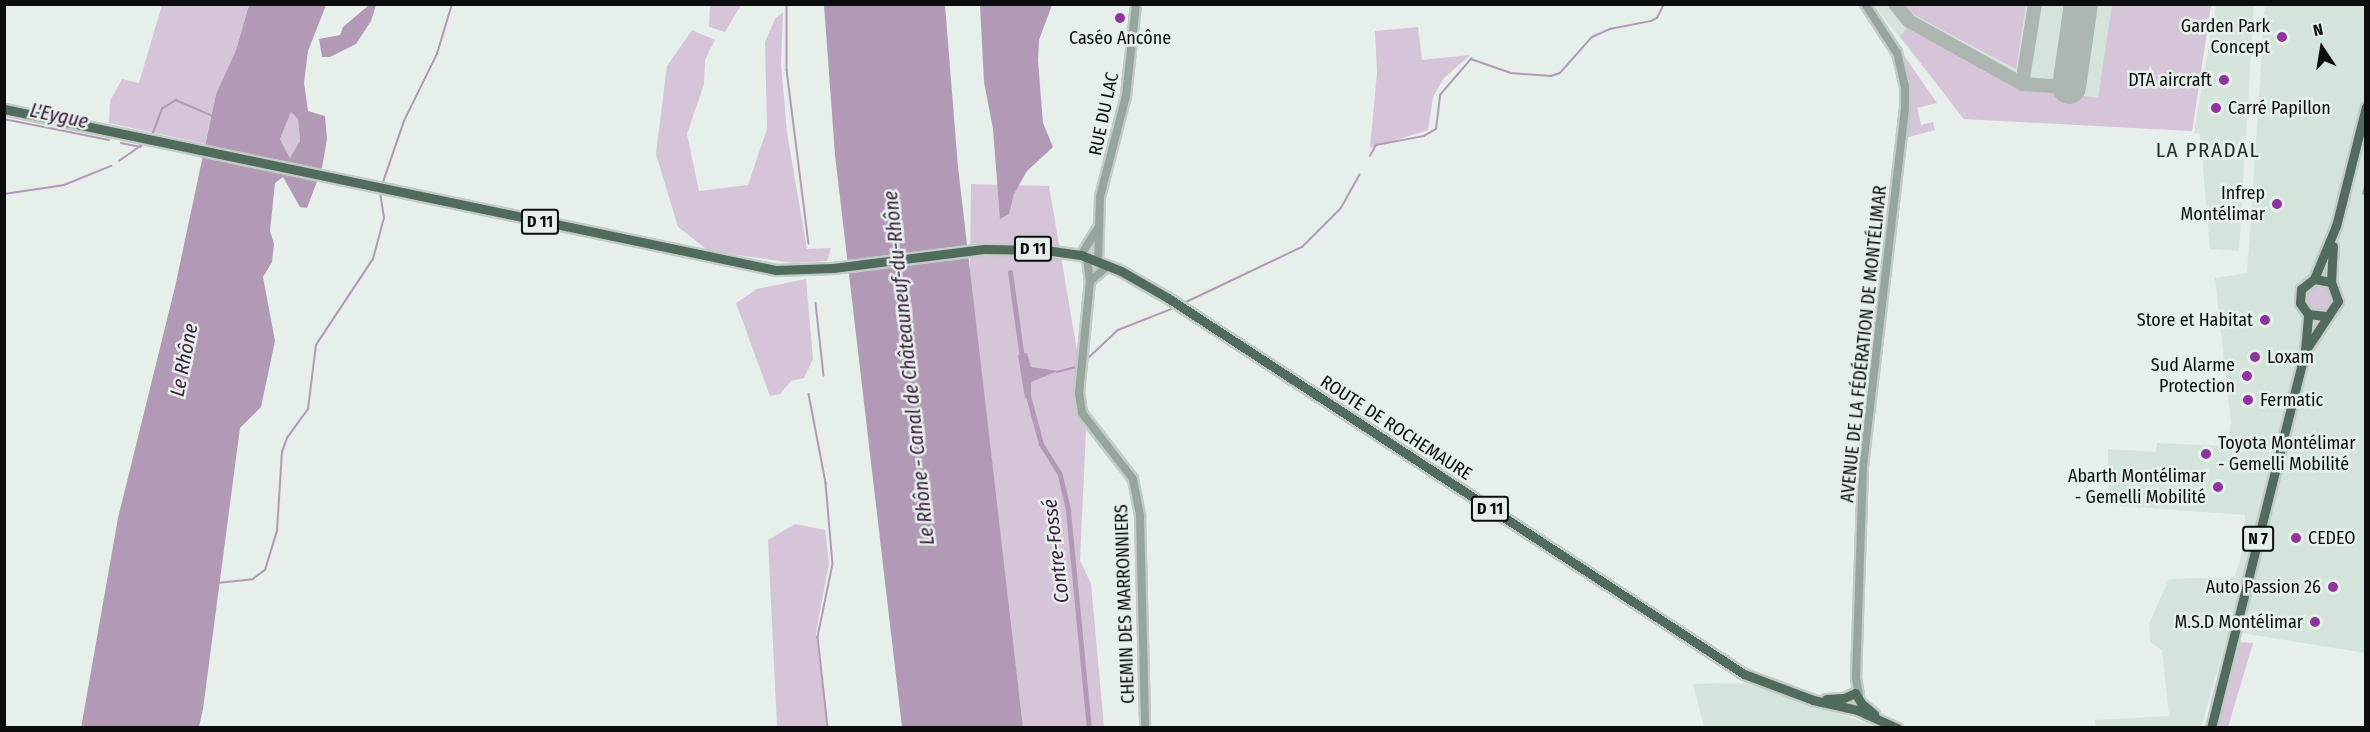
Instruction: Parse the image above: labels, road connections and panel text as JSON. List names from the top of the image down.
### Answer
{
  "streets": {
    "main road": ["D 11", "ROUTE DE ROCHEMAURE", "N 7"],
    "street": ["RUE DU LAC", "AVENUE DE LA FÉDÉRATION DE MONTÉLIMAR", "CHEMIN DES MARRONNIERS"]
  },
  "crossings": [
    ["AVENUE DE LA FÉDÉRATION DE MONTÉLIMAR", "ROUTE DE ROCHEMAURE"],
    ["ROUTE DE ROCHEMAURE", "CHEMIN DES MARRONNIERS"]
  ],
  "districts": ["LA PRADAL"],
  "water": [
    "L'Eygue",
    "Le Rhône",
    "Le Rhône - Canal de Châteauneuf-du-Rhône",
    "Contre-Fossé"
  ],
  "places": [
    "Caséo Ancône",
    "Garden Park Concept",
    "DTA aircraft",
    "Carré Papillon",
    "Infrep Montélimar",
    "Store et Habitat",
    "Loxam",
    "Sud Alarme Protection",
    "Fermatic",
    "Toyota Montélimar - Gemelli Mobilité",
    "Abarth Montélimar - Gemelli Mobilité",
    "CEDEO",
    "Auto Passion 26",
    "M.S.D Montélimar"
  ],
  "north": "top"
}
